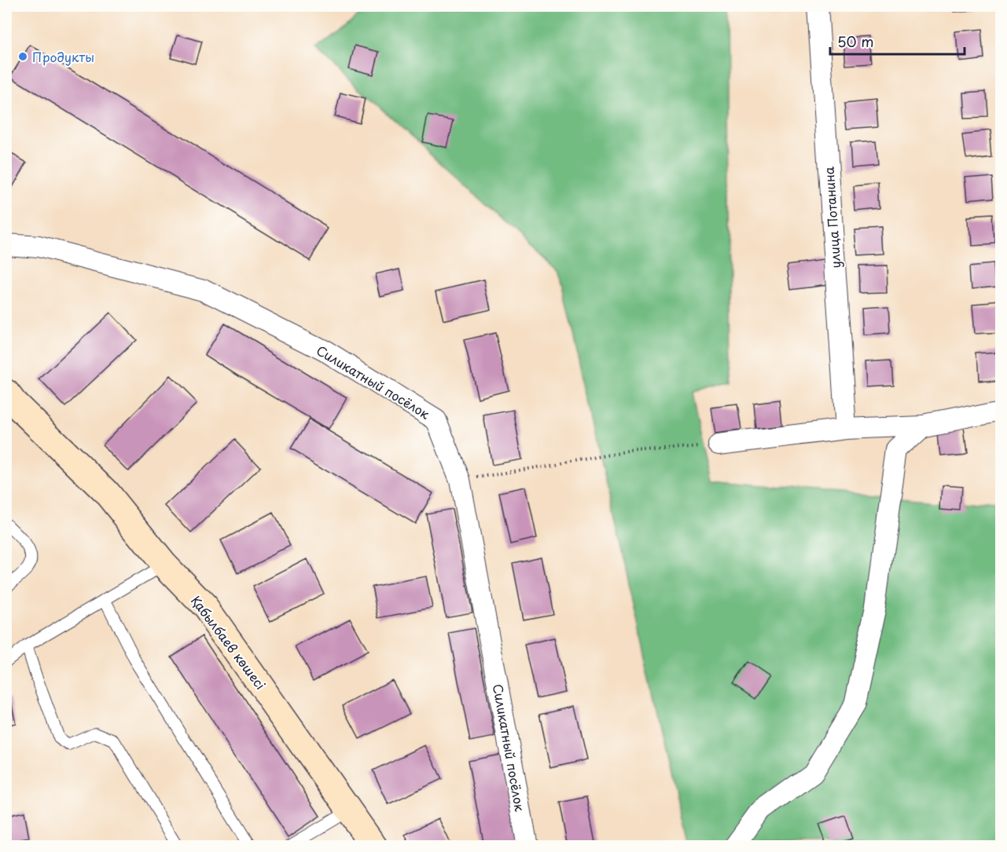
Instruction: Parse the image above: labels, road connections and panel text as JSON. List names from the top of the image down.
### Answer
{
  "streets": {
    "main road": ["Қабылбаев көшесі"],
    "street": ["улица Потанина", "Силикатный посёлок"]
  },
  "places": ["Продукты"],
  "scale_bar": "50 m"
}
